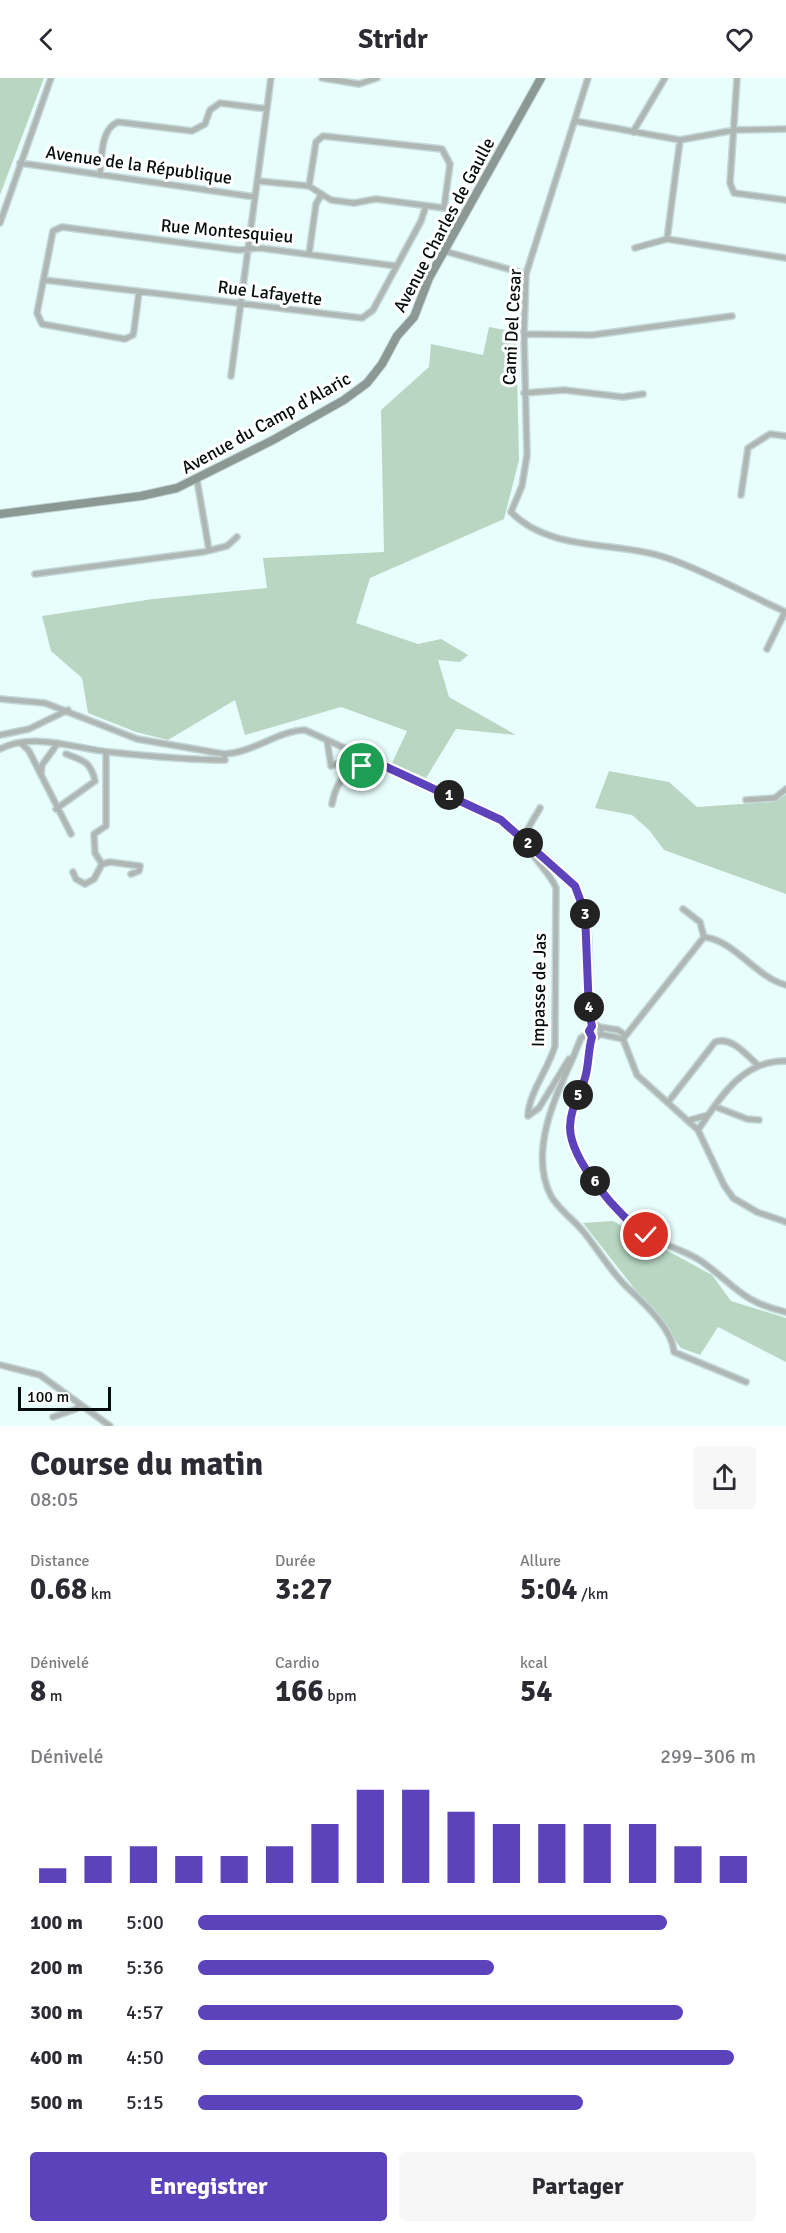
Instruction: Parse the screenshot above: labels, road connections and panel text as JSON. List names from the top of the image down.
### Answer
{
  "streets": {
    "main road": ["Avenue Charles de Gaulle", "Avenue du Camp d'Alaric"],
    "street": [
      "Avenue de la République",
      "Rue Montesquieu",
      "Rue Lafayette",
      "Cami Del Cesar",
      "Impasse de Jas"
    ]
  },
  "crossings": [
    ["Avenue Charles de Gaulle", "Avenue du Camp d'Alaric"],
    ["Rue Montesquieu", "Rue Lafayette"]
  ],
  "scale_bar": "100 m",
  "page": {
    "header": "Stridr",
    "pins": [
      "1",
      "2",
      "3",
      "4",
      "5",
      "6"
    ],
    "scale": "100 m",
    "heading": ["Course du matin", "08:05"],
    "stats": [
      ["Distance", "0.68 km"],
      ["Durée", "3:27"],
      ["Allure", "5:04 /km"],
      ["Dénivelé", "8 m"],
      ["Cardio", "166 bpm"],
      ["kcal", "54"]
    ],
    "chart": ["Dénivelé", "299–306 m"],
    "list": [
      {
        "name": "100 m",
        "note": "5:00"
      },
      {
        "name": "200 m",
        "note": "5:36"
      },
      {
        "name": "300 m",
        "note": "4:57"
      },
      {
        "name": "400 m",
        "note": "4:50"
      },
      {
        "name": "500 m",
        "note": "5:15"
      }
    ],
    "buttons": ["Enregistrer", "Partager"]
  }
}
